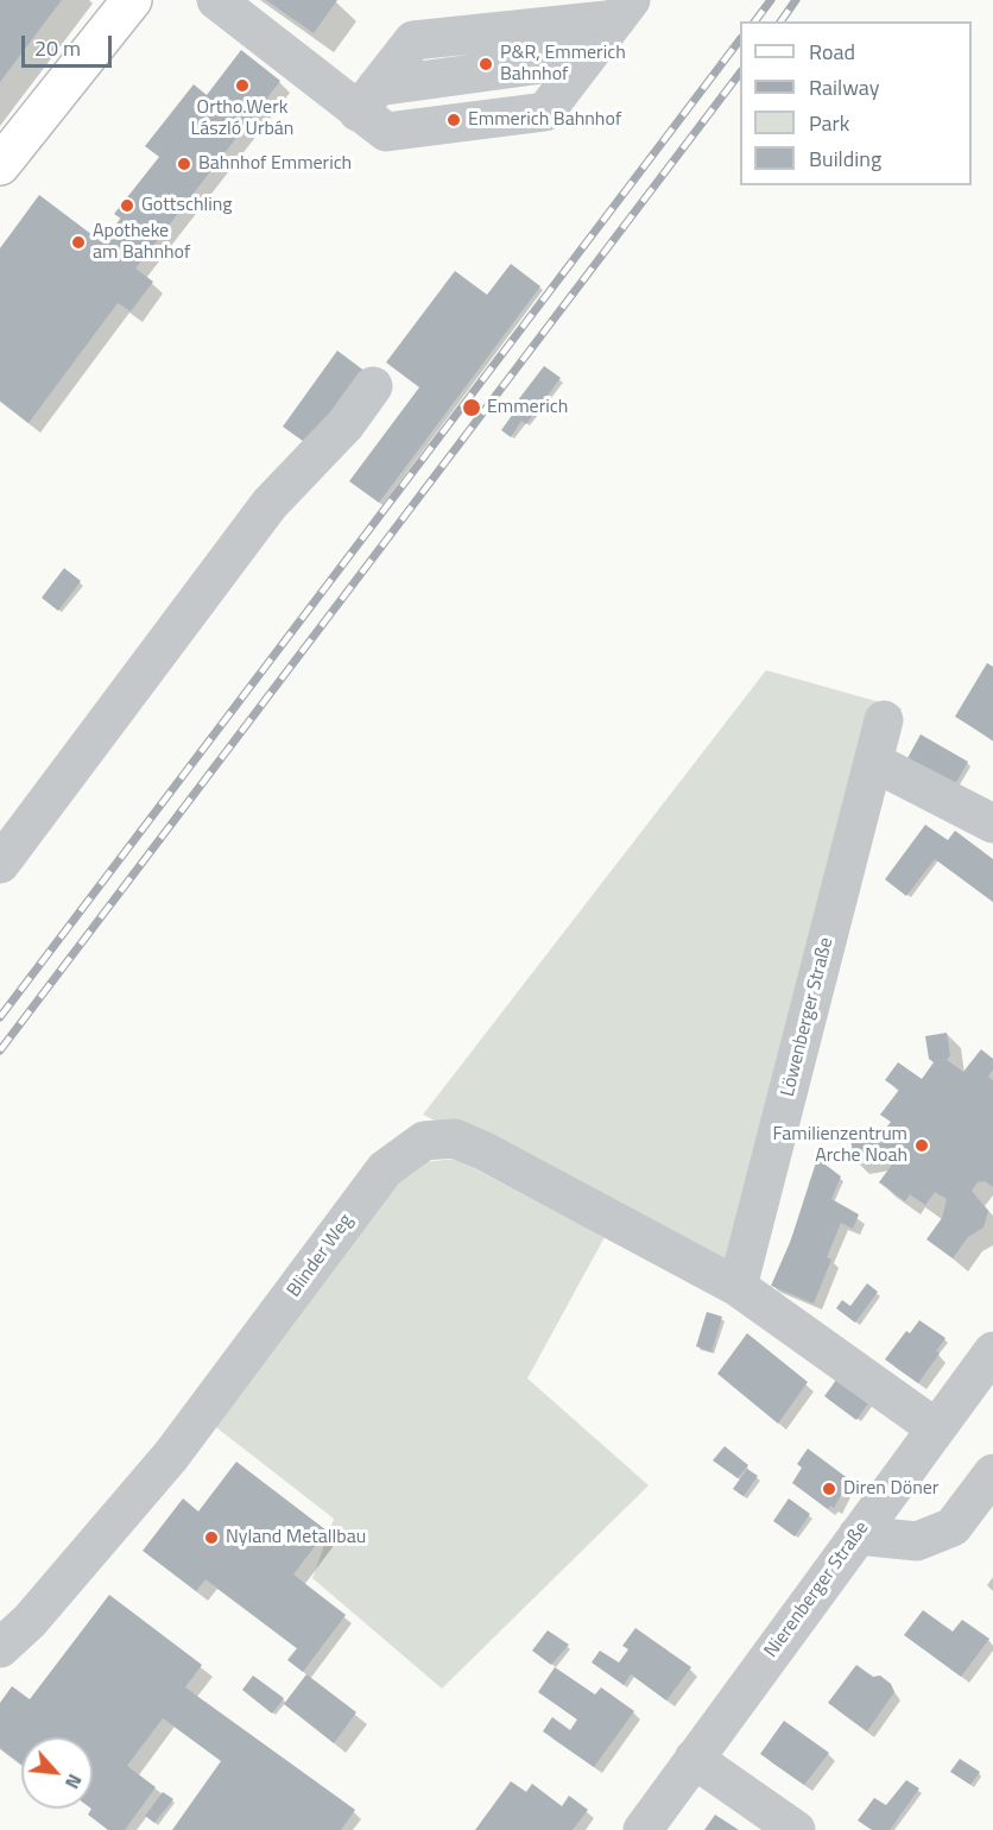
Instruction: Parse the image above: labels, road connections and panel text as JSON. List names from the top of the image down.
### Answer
{
  "streets": {
    "street": ["Löwenberger Straße", "Blinder Weg", "Nierenberger Straße"]
  },
  "crossings": [
    ["Löwenberger Straße", "Blinder Weg"]
  ],
  "places": [
    "P&R, Emmerich Bahnhof",
    "Ortho.Werk László Urbán",
    "Emmerich Bahnhof",
    "Bahnhof Emmerich",
    "Gottschling",
    "Apotheke am Bahnhof",
    "Emmerich",
    "Familienzentrum Arche Noah",
    "Diren Döner",
    "Nyland Metallbau"
  ],
  "legend": [
    "Road",
    "Railway",
    "Park",
    "Building"
  ],
  "scale_bar": "20 m",
  "north": "bottom right"
}
